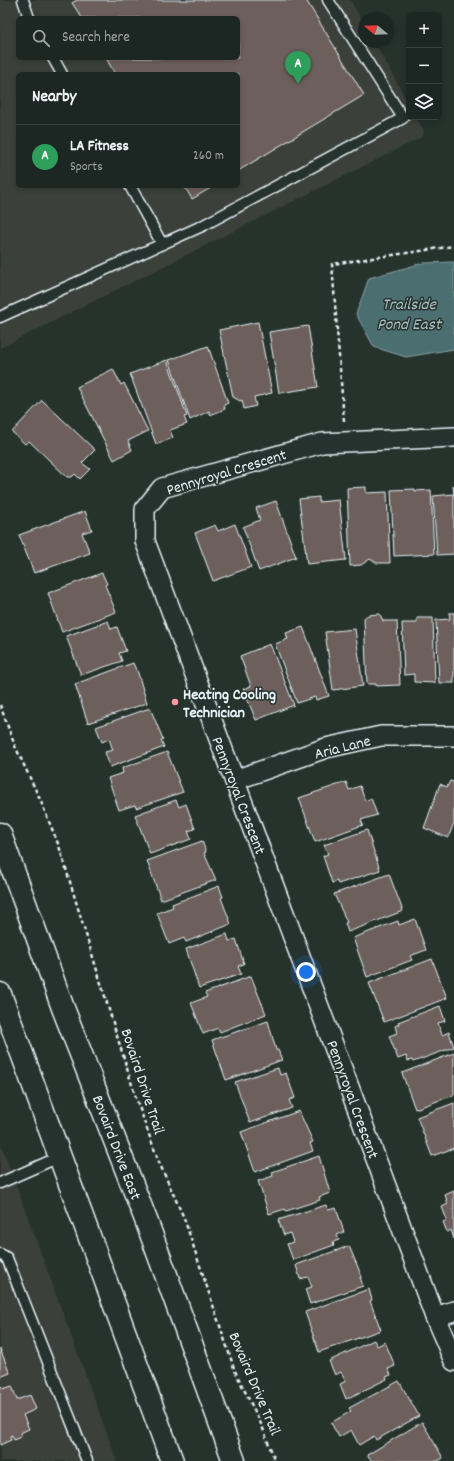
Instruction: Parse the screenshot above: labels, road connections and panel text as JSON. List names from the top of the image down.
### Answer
{
  "streets": {
    "main road": ["Bovaird Drive East"],
    "street": ["Pennyroyal Crescent", "Aria Lane"],
    "path": ["Bovaird Drive Trail"]
  },
  "crossings": [
    ["Pennyroyal Crescent", "Aria Lane"]
  ],
  "water": ["Trailside Pond East"],
  "places": ["Heating Cooling Technician"],
  "north": "left",
  "page": {
    "map_buttons": ["+", "−"],
    "search": "Search here",
    "pins": "A",
    "heading": "Nearby",
    "list": [
      {
        "mark": "A",
        "name": "LA Fitness",
        "note": "Sports",
        "value": "260 m"
      }
    ]
  }
}
